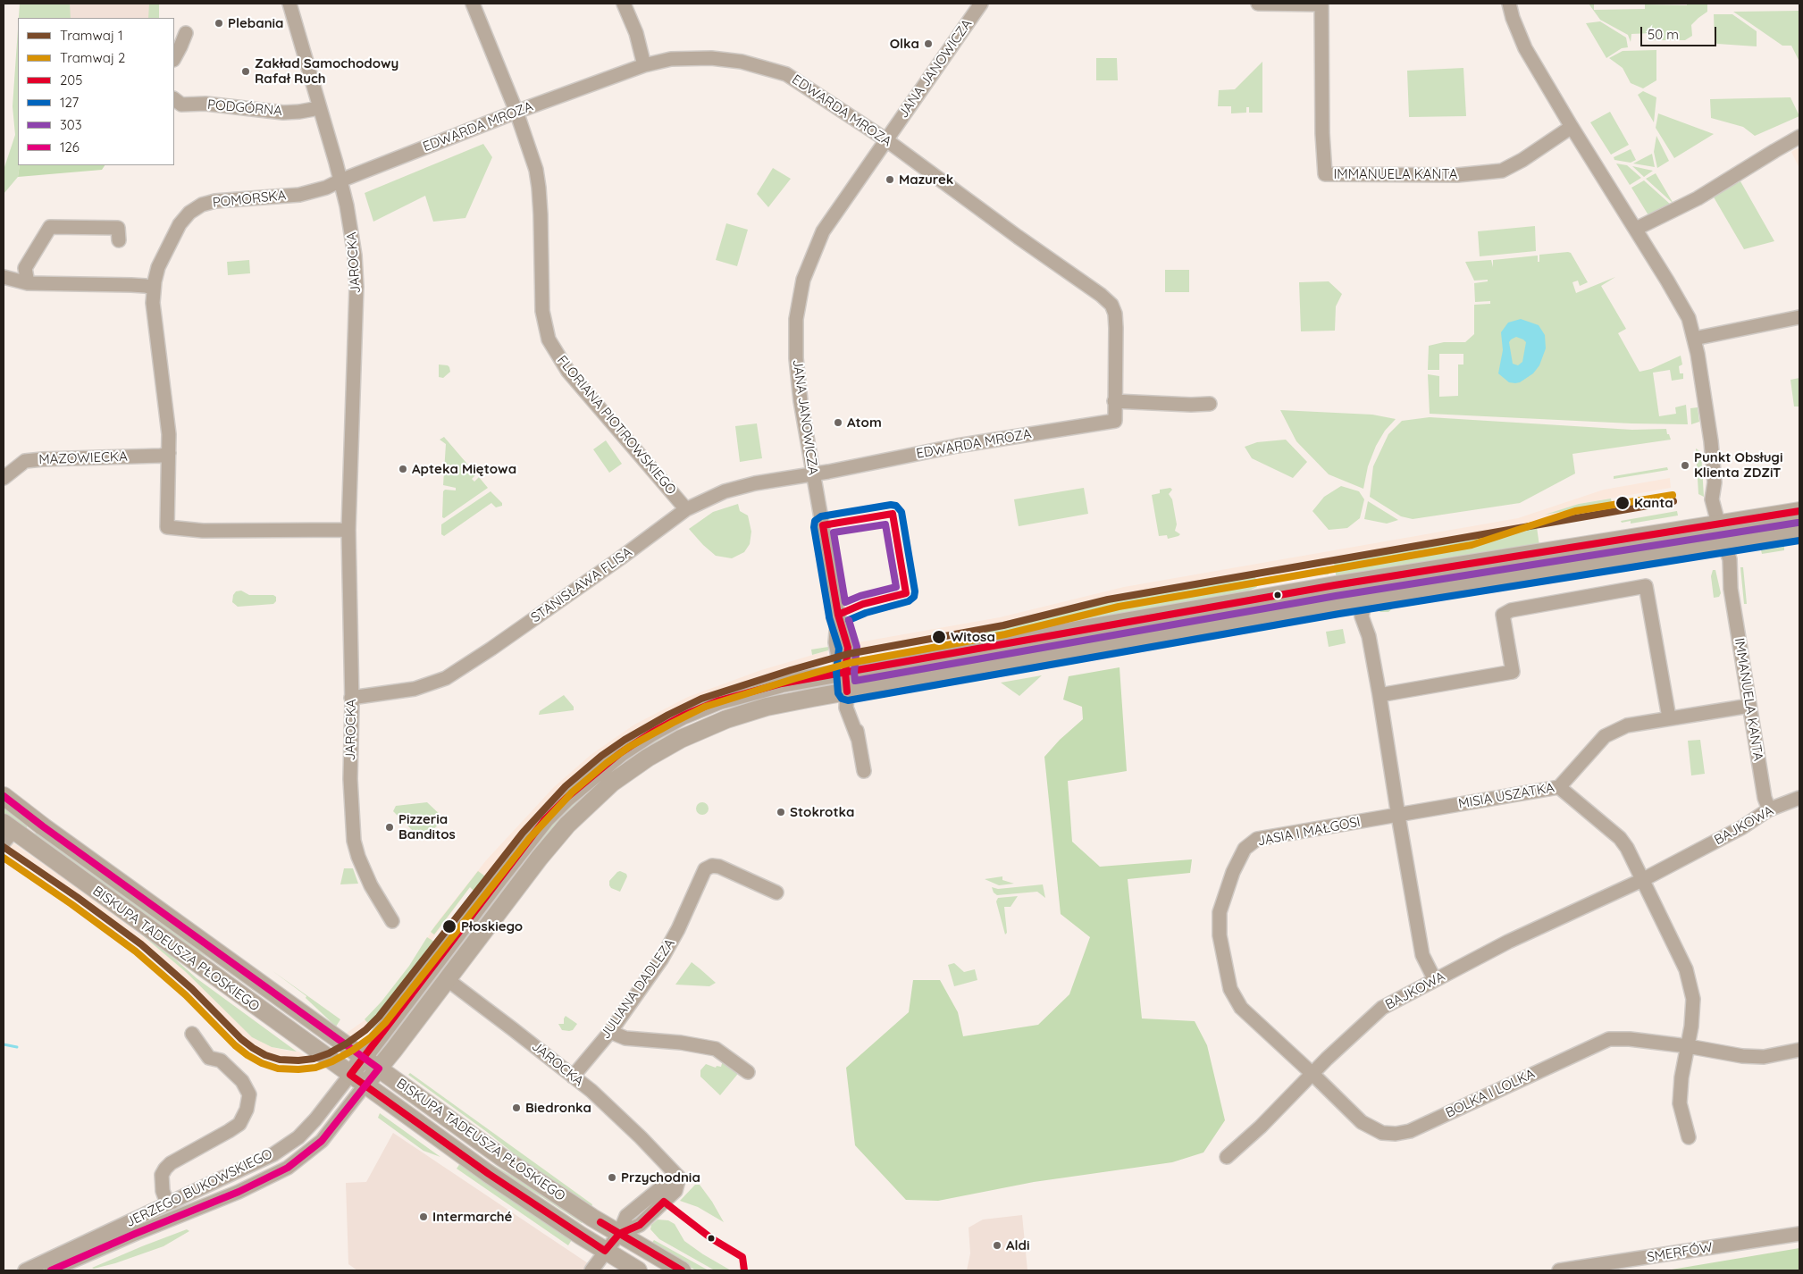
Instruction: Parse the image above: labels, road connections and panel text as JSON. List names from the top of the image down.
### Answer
{
  "streets": {
    "main road": ["BISKUPA TADEUSZA PŁOSKIEGO"],
    "street": [
      "JANA JANOWICZA",
      "PODGÓRNA",
      "EDWARDA MROZA",
      "IMMANUELA KANTA",
      "POMORSKA",
      "JAROCKA",
      "FLORIANA PIOTROWSKIEGO",
      "MAZOWIECKA",
      "STANISŁAWA FLISA",
      "MISIA USZATKA",
      "BAJKOWA",
      "JASIA I MAŁGOSI",
      "JULIANA DADLEZA",
      "BOLKA I LOLKA",
      "JERZEGO BUKOWSKIEGO",
      "SMERFÓW"
    ]
  },
  "crossings": [
    ["JANA JANOWICZA", "EDWARDA MROZA"],
    ["JANA JANOWICZA", "STANISŁAWA FLISA"],
    ["PODGÓRNA", "JAROCKA"],
    ["EDWARDA MROZA", "POMORSKA"],
    ["EDWARDA MROZA", "JAROCKA"],
    ["EDWARDA MROZA", "FLORIANA PIOTROWSKIEGO"],
    ["EDWARDA MROZA", "STANISŁAWA FLISA"],
    ["IMMANUELA KANTA", "MISIA USZATKA"],
    ["IMMANUELA KANTA", "BAJKOWA"],
    ["POMORSKA", "JAROCKA"],
    ["POMORSKA", "MAZOWIECKA"],
    ["JAROCKA", "STANISŁAWA FLISA"],
    ["JAROCKA", "BISKUPA TADEUSZA PŁOSKIEGO"],
    ["JAROCKA", "JULIANA DADLEZA"],
    ["FLORIANA PIOTROWSKIEGO", "STANISŁAWA FLISA"],
    ["MISIA USZATKA", "JASIA I MAŁGOSI"],
    ["BAJKOWA", "JASIA I MAŁGOSI"],
    ["BAJKOWA", "BOLKA I LOLKA"],
    ["JASIA I MAŁGOSI", "BOLKA I LOLKA"],
    ["BISKUPA TADEUSZA PŁOSKIEGO", "JERZEGO BUKOWSKIEGO"]
  ],
  "places": [
    "Plebania",
    "Olka",
    "Zakład Samochodowy Rafał Ruch",
    "Mazurek",
    "Atom",
    "Punkt Obsługi Klienta ZDZiT",
    "Apteka Miętowa",
    "Kanta",
    "Witosa",
    "Stokrotka",
    "Pizzeria Banditos",
    "Płoskiego",
    "Biedronka",
    "Przychodnia",
    "Intermarché",
    "Aldi"
  ],
  "lines": [
    "tram line 2",
    "tram line 1",
    "transit line 127",
    "transit line 205",
    "transit line 303",
    "transit line 126"
  ],
  "legend": [
    "Tramwaj 1",
    "Tramwaj 2",
    "205",
    "127",
    "303",
    "126"
  ],
  "scale_bar": "50 m"
}
